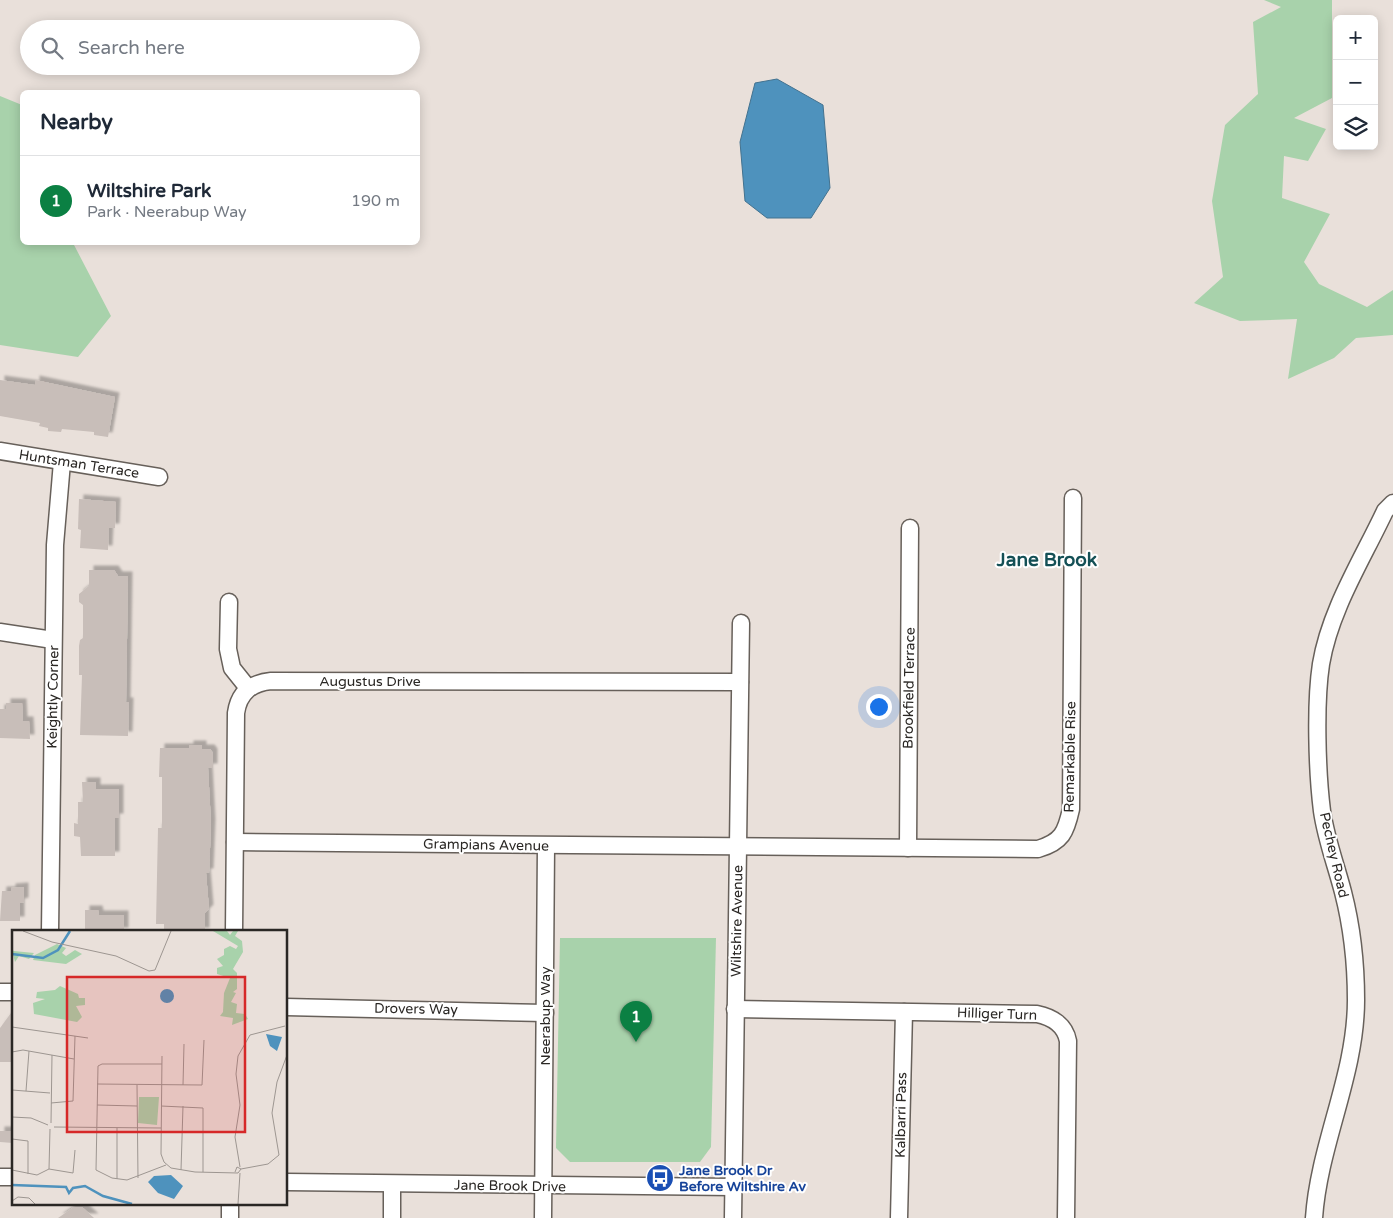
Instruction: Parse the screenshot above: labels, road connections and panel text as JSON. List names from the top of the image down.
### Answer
{
  "streets": {
    "street": [
      "Huntsman Terrace",
      "Augustus Drive",
      "Brookfield Terrace",
      "Keightly Corner",
      "Remarkable Rise",
      "Grampians Avenue",
      "Pechey Road",
      "Wiltshire Avenue",
      "Drovers Way",
      "Hilliger Turn",
      "Neerabup Way",
      "Kalbarri Pass",
      "Jane Brook Drive"
    ]
  },
  "crossings": [
    ["Huntsman Terrace", "Keightly Corner"],
    ["Augustus Drive", "Wiltshire Avenue"],
    ["Brookfield Terrace", "Remarkable Rise"],
    ["Remarkable Rise", "Grampians Avenue"],
    ["Remarkable Rise", "Wiltshire Avenue"],
    ["Grampians Avenue", "Wiltshire Avenue"],
    ["Grampians Avenue", "Neerabup Way"],
    ["Wiltshire Avenue", "Hilliger Turn"],
    ["Wiltshire Avenue", "Jane Brook Drive"],
    ["Drovers Way", "Neerabup Way"],
    ["Hilliger Turn", "Kalbarri Pass"],
    ["Neerabup Way", "Jane Brook Drive"]
  ],
  "districts": ["Jane Brook"],
  "places": {
    "bus stop": ["Jane Brook Dr Before Wiltshire Av"]
  },
  "page": {
    "map_buttons": ["+", "−"],
    "search": "Search here",
    "heading": "Nearby",
    "list": [
      {
        "mark": "1",
        "name": "Wiltshire Park",
        "note": "Park · Neerabup Way",
        "value": "190 m"
      }
    ],
    "pins": "1"
  }
}
